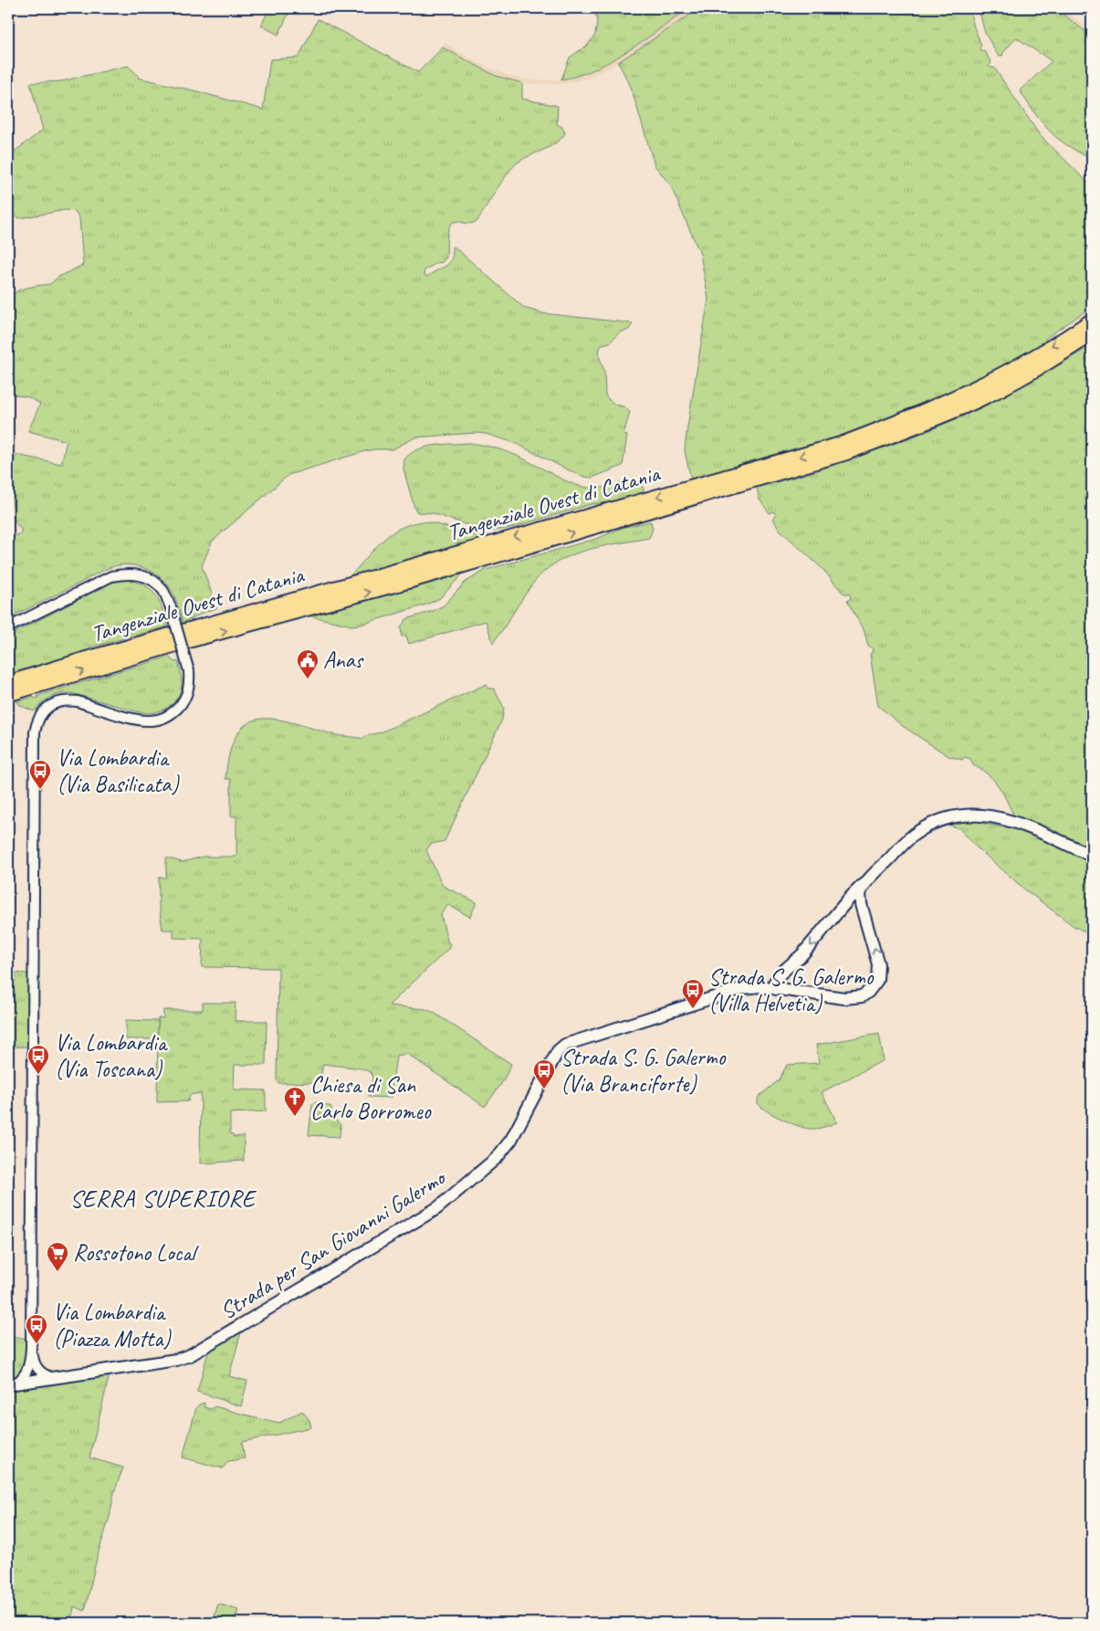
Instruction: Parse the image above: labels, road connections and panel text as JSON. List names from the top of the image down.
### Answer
{
  "streets": {
    "highway": ["Tangenziale Ovest di Catania"],
    "main road": ["Strada per San Giovanni Galermo"]
  },
  "districts": ["SERRA SUPERIORE"],
  "places": {
    "public building": ["Anas"],
    "bus stop": [
      "Via Lombardia (Via Basilicata)",
      "Strada S. G. Galermo (Villa Helvetia)",
      "Via Lombardia (Via Toscana)",
      "Strada S. G. Galermo (Via Branciforte)",
      "Via Lombardia (Piazza Motta)"
    ],
    "church": ["Chiesa di San Carlo Borromeo"],
    "supermarket": ["Rossotono Local"]
  }
}
